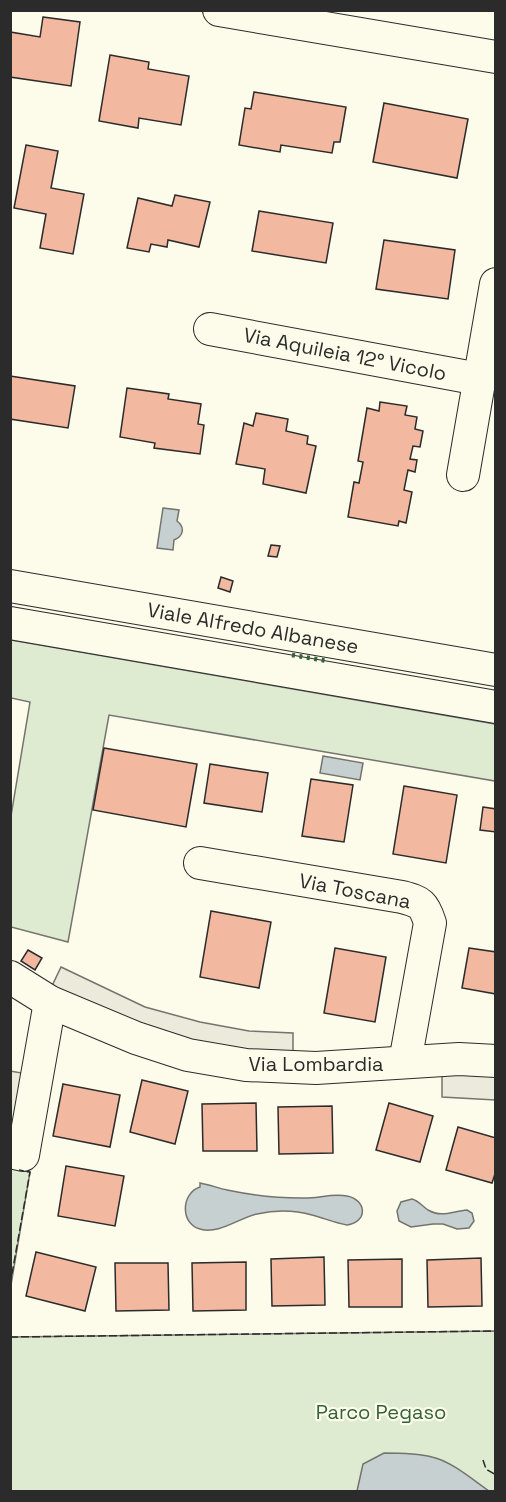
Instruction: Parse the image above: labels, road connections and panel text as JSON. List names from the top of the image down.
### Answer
{
  "streets": {
    "street": [
      "Via Aquileia 12° Vicolo",
      "Viale Alfredo Albanese",
      "Via Toscana",
      "Via Lombardia"
    ]
  },
  "crossings": [
    ["Via Toscana", "Via Lombardia"]
  ],
  "parks": ["Parco Pegaso"]
}
